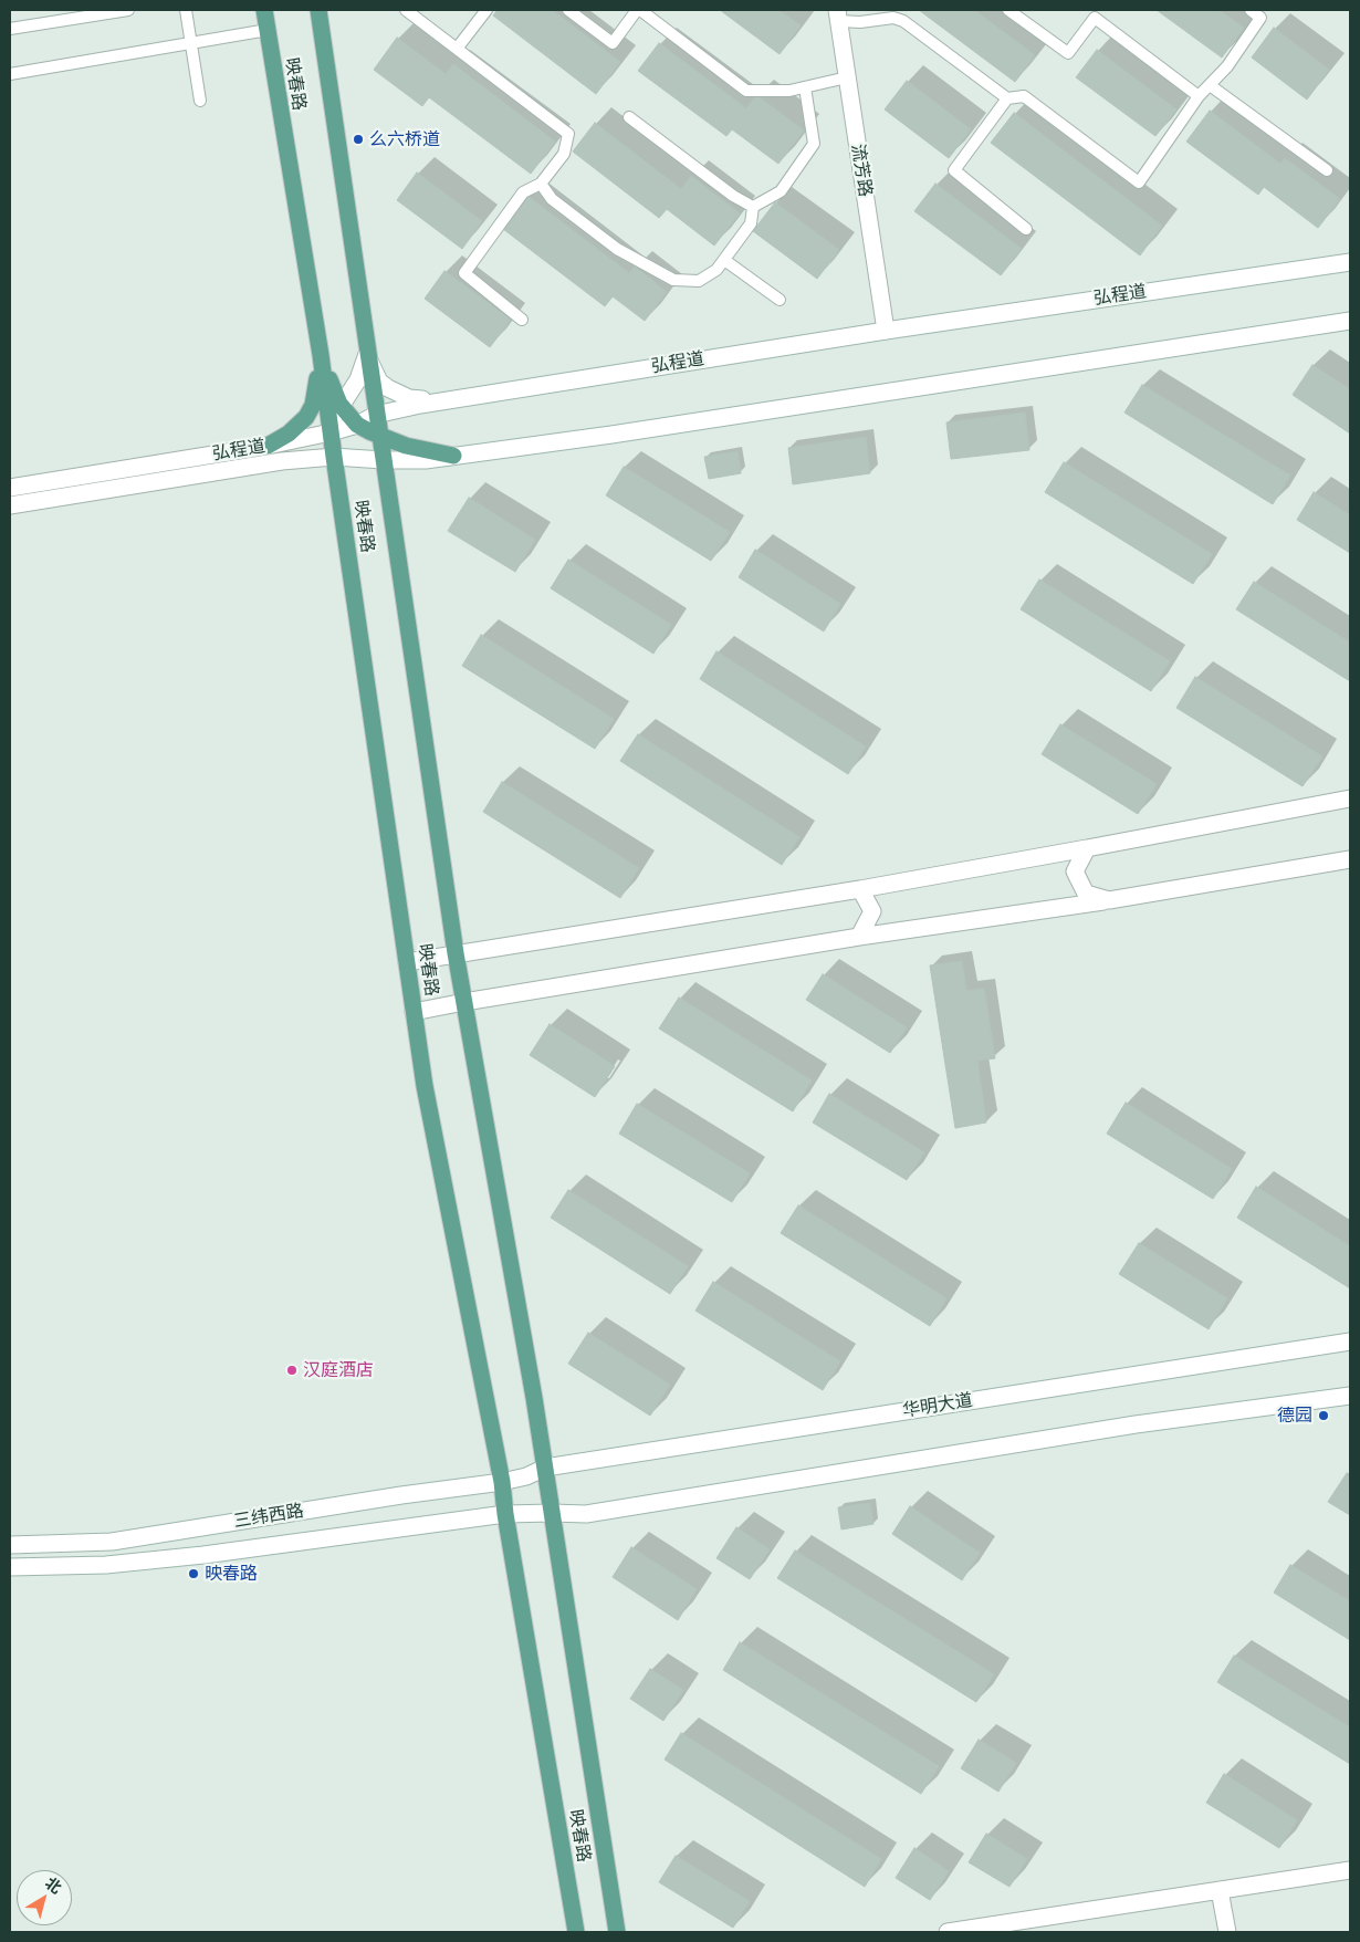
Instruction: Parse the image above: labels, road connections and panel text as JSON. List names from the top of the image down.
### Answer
{
  "streets": {
    "main road": [
      "映春路",
      "流芳路",
      "弘程道",
      "华明大道",
      "三纬西路"
    ]
  },
  "crossings": [
    ["映春路", "弘程道"],
    ["映春路", "华明大道"],
    ["映春路", "三纬西路"],
    ["流芳路", "弘程道"],
    ["华明大道", "三纬西路"]
  ],
  "places": [
    "么六桥道",
    "汉庭酒店",
    "德园",
    "映春路"
  ],
  "north": "top right"
}
